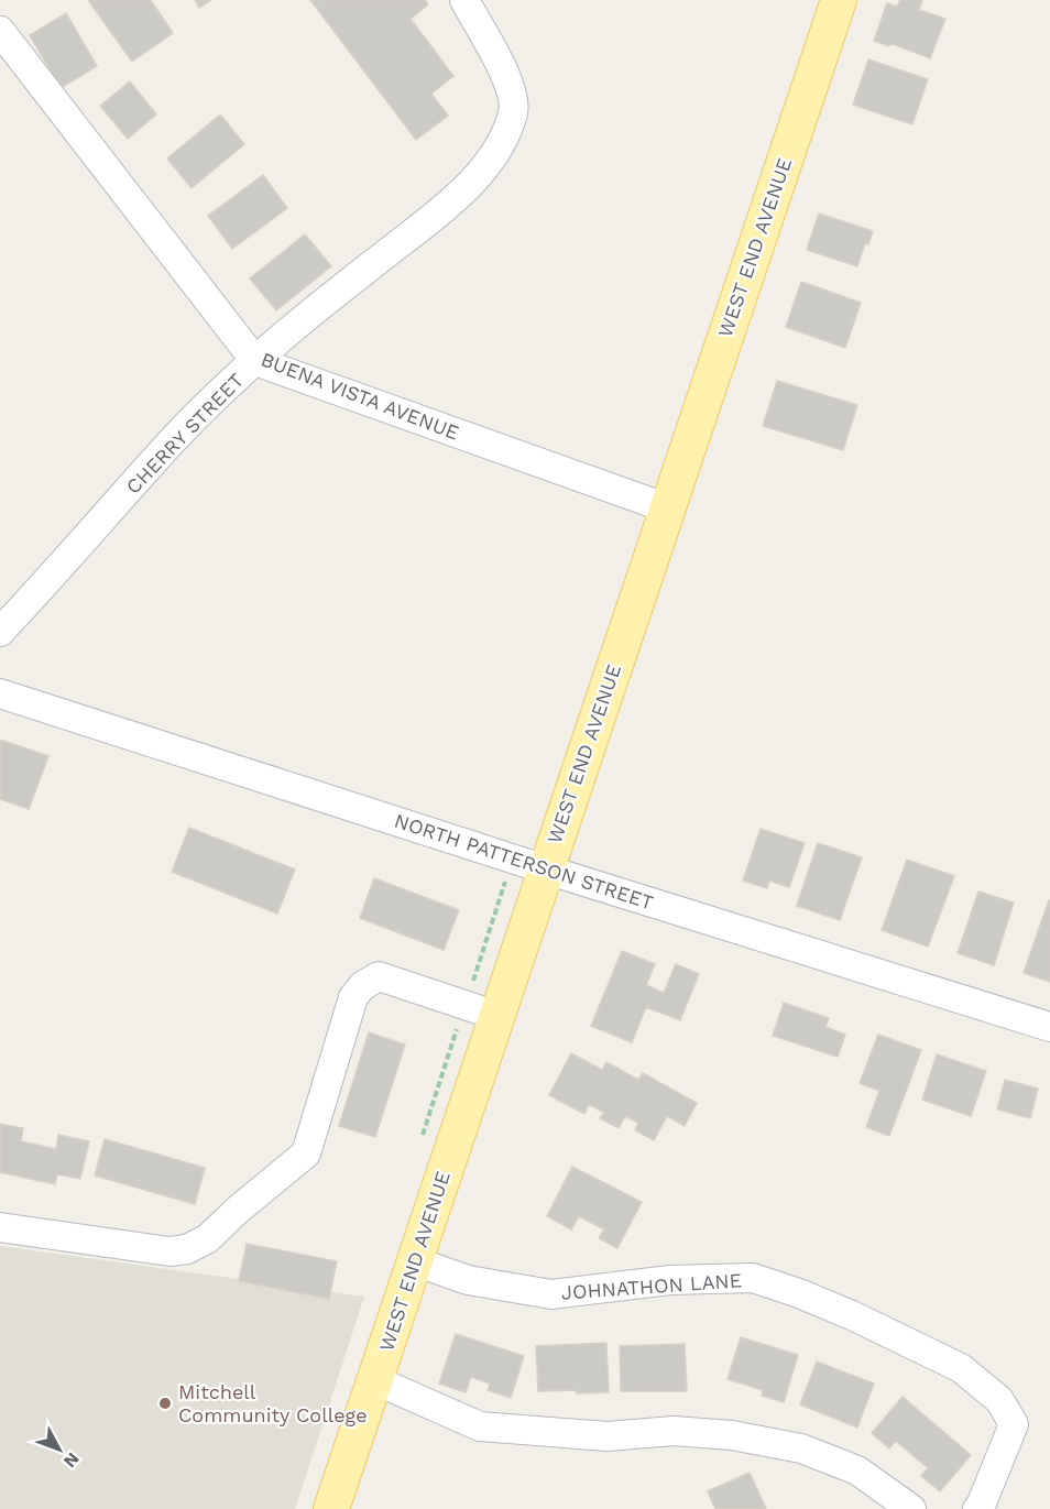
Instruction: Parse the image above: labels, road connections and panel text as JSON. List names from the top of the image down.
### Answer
{
  "streets": {
    "main road": ["WEST END AVENUE"],
    "street": [
      "BUENA VISTA AVENUE",
      "CHERRY STREET",
      "NORTH PATTERSON STREET",
      "JOHNATHON LANE"
    ]
  },
  "crossings": [
    ["WEST END AVENUE", "BUENA VISTA AVENUE"],
    ["WEST END AVENUE", "NORTH PATTERSON STREET"],
    ["WEST END AVENUE", "JOHNATHON LANE"],
    ["BUENA VISTA AVENUE", "CHERRY STREET"]
  ],
  "places": ["Mitchell Community College"],
  "north": "bottom right"
}
